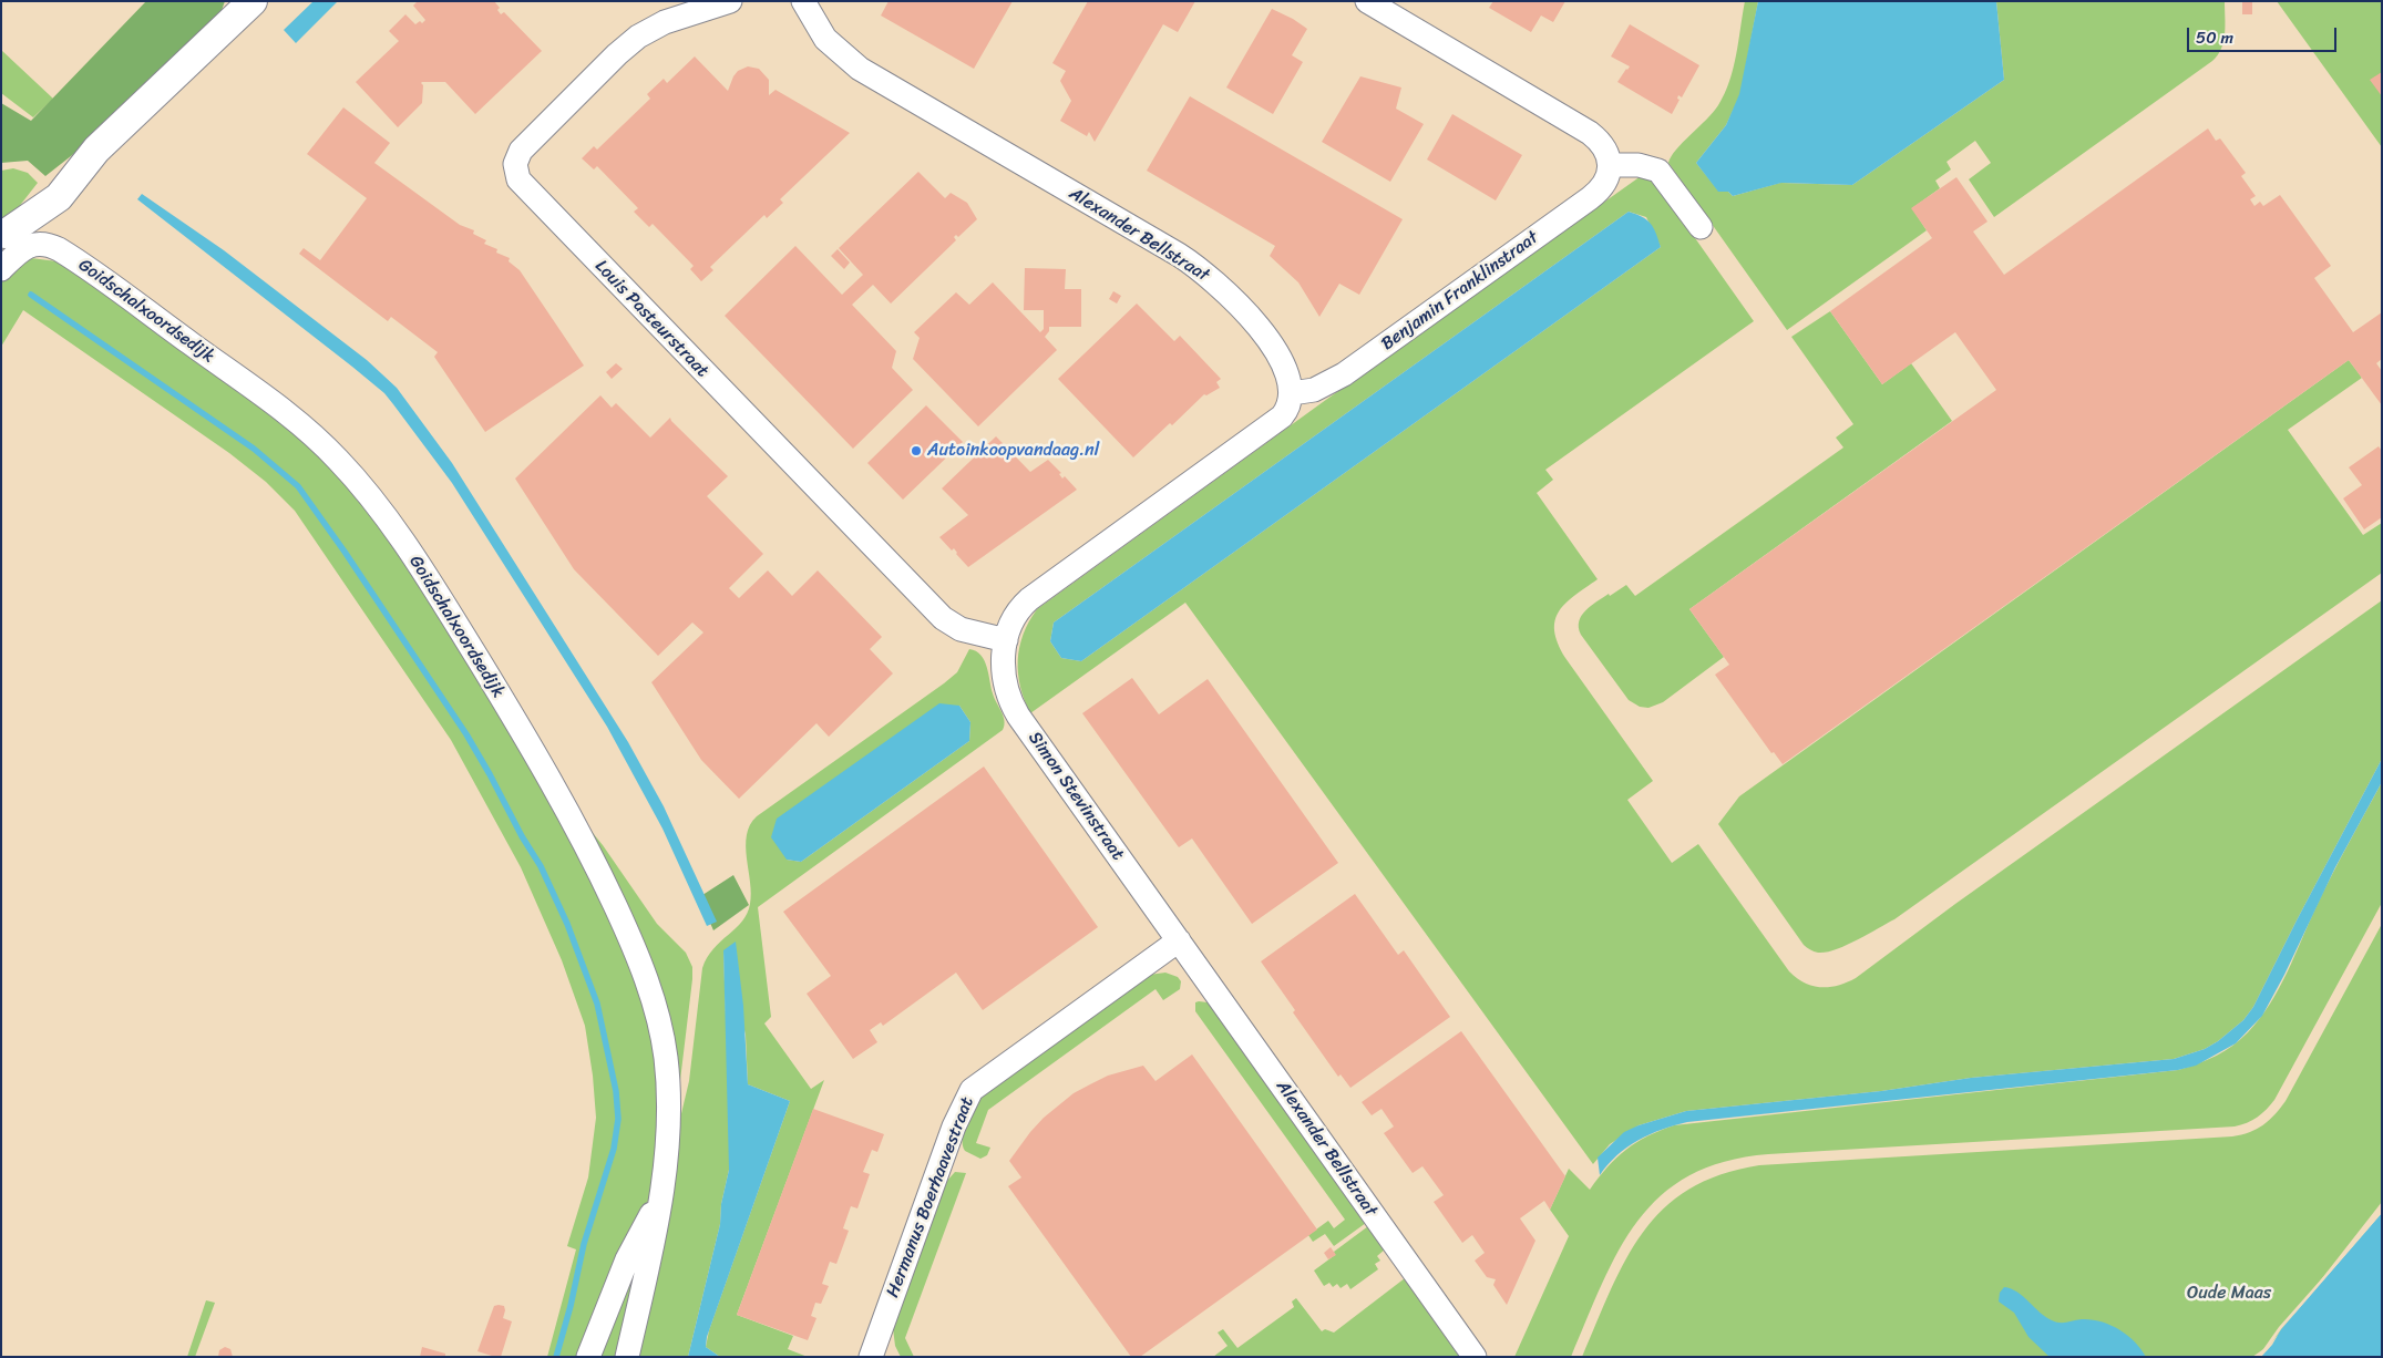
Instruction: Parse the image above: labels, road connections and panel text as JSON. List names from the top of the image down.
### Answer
{
  "streets": {
    "street": [
      "Alexander Bellstraat",
      "Benjamin Franklinstraat",
      "Goidschalxoordsedijk",
      "Louis Pasteurstraat",
      "Simon Stevinstraat",
      "Hermanus Boerhaavestraat"
    ]
  },
  "crossings": [
    ["Alexander Bellstraat", "Benjamin Franklinstraat"],
    ["Alexander Bellstraat", "Simon Stevinstraat"],
    ["Alexander Bellstraat", "Hermanus Boerhaavestraat"],
    ["Louis Pasteurstraat", "Simon Stevinstraat"],
    ["Simon Stevinstraat", "Hermanus Boerhaavestraat"]
  ],
  "parks": ["Oude Maas"],
  "places": ["Autoinkoopvandaag.nl"],
  "scale_bar": "50 m"
}
